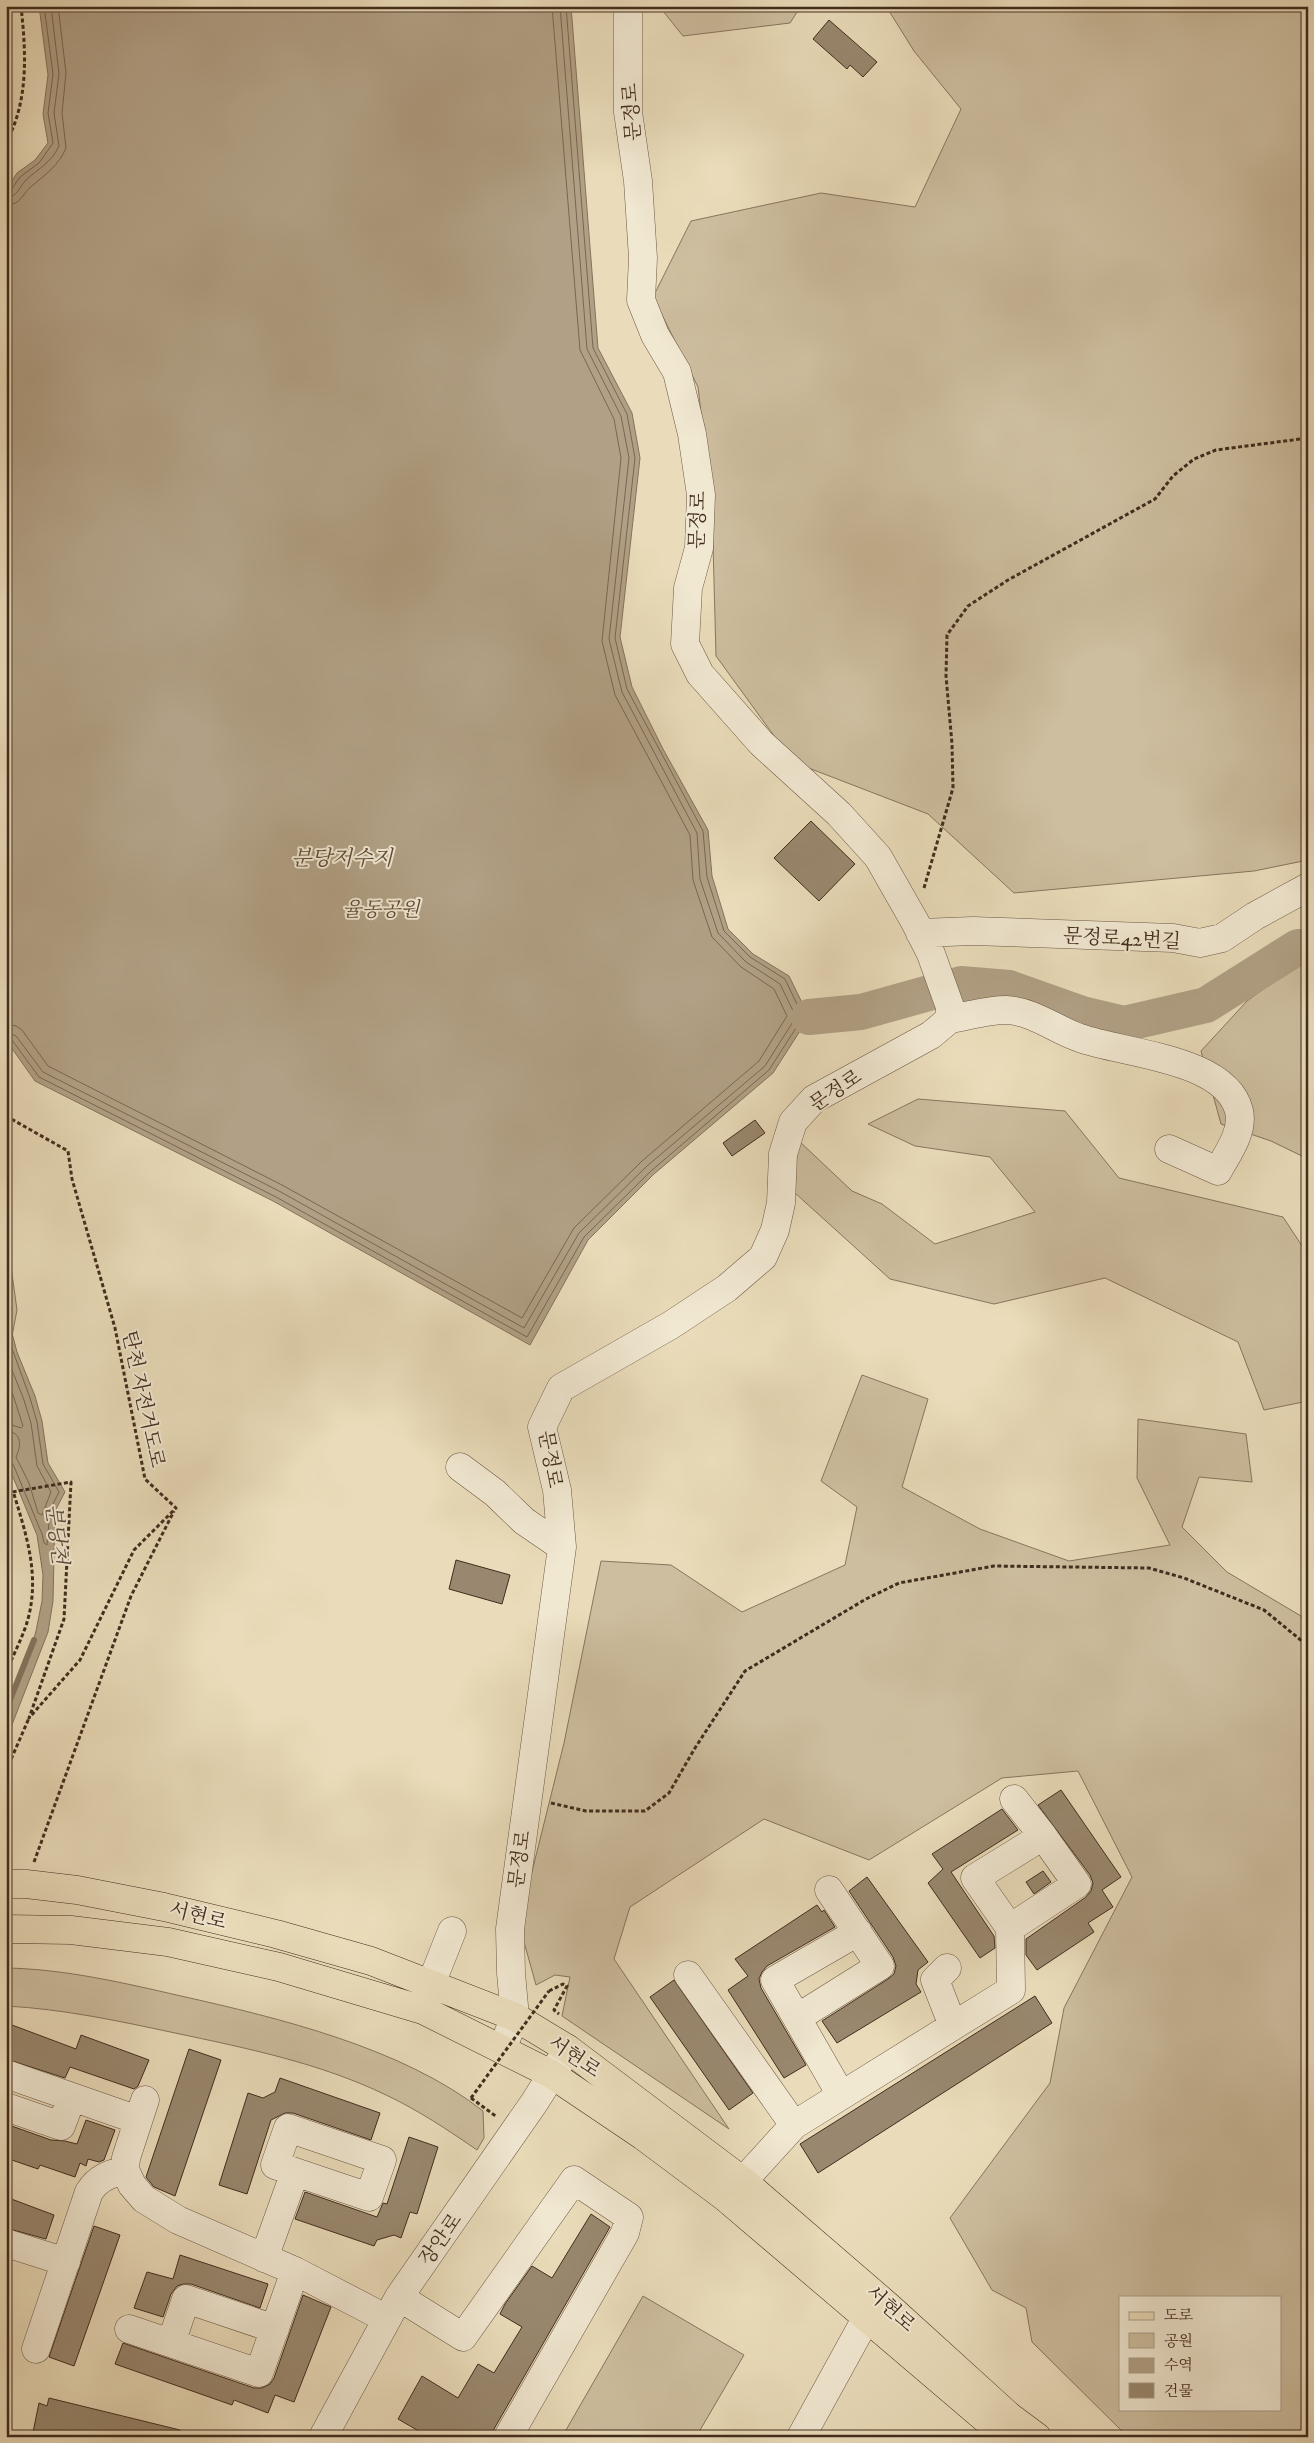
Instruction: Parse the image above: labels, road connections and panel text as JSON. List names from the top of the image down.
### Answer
{
  "streets": {
    "main road": ["서현로"],
    "street": ["문정로", "문정로42번길", "장안로"],
    "path": ["탄천 자전거도로"]
  },
  "crossings": [
    ["문정로", "문정로42번길"],
    ["문정로", "서현로"],
    ["서현로", "장안로"]
  ],
  "water": ["분당저수지", "분당천"],
  "parks": ["율동공원"],
  "legend": [
    "도로",
    "공원",
    "수역",
    "건물"
  ]
}
